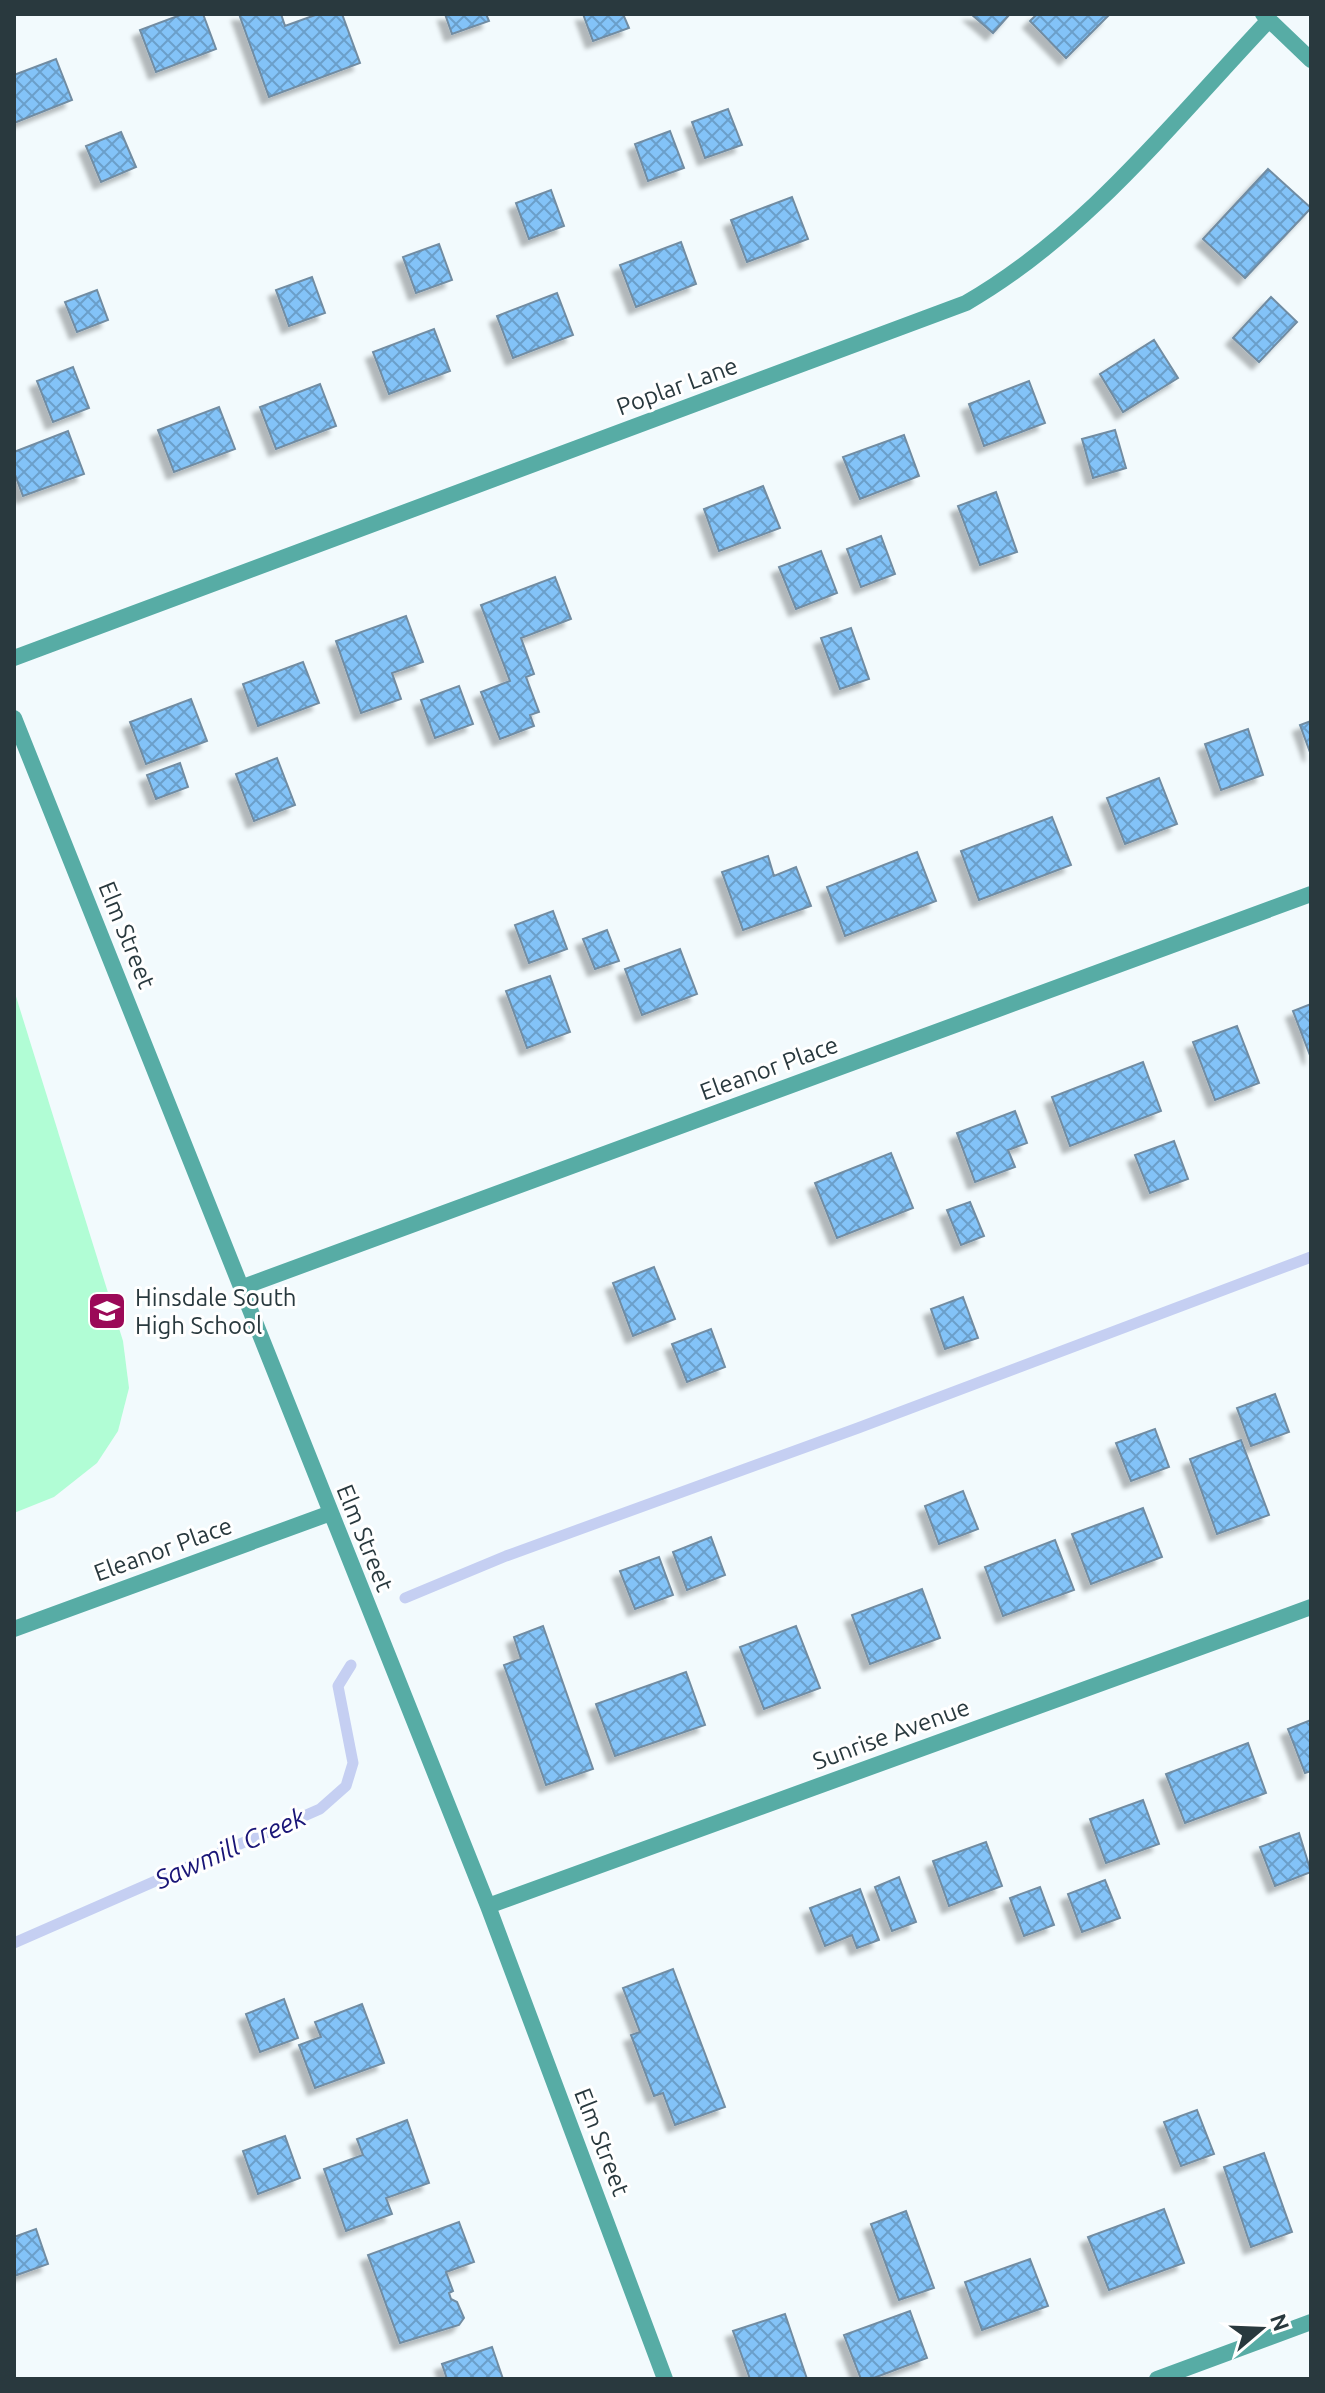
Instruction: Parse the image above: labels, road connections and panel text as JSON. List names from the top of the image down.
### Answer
{
  "streets": {
    "street": [
      "Poplar Lane",
      "Elm Street",
      "Eleanor Place",
      "Sunrise Avenue"
    ]
  },
  "crossings": [
    ["Elm Street", "Eleanor Place"],
    ["Elm Street", "Sunrise Avenue"]
  ],
  "water": ["Sawmill Creek"],
  "places": {
    "school or university": ["Hinsdale South High School"]
  },
  "north": "right"
}
